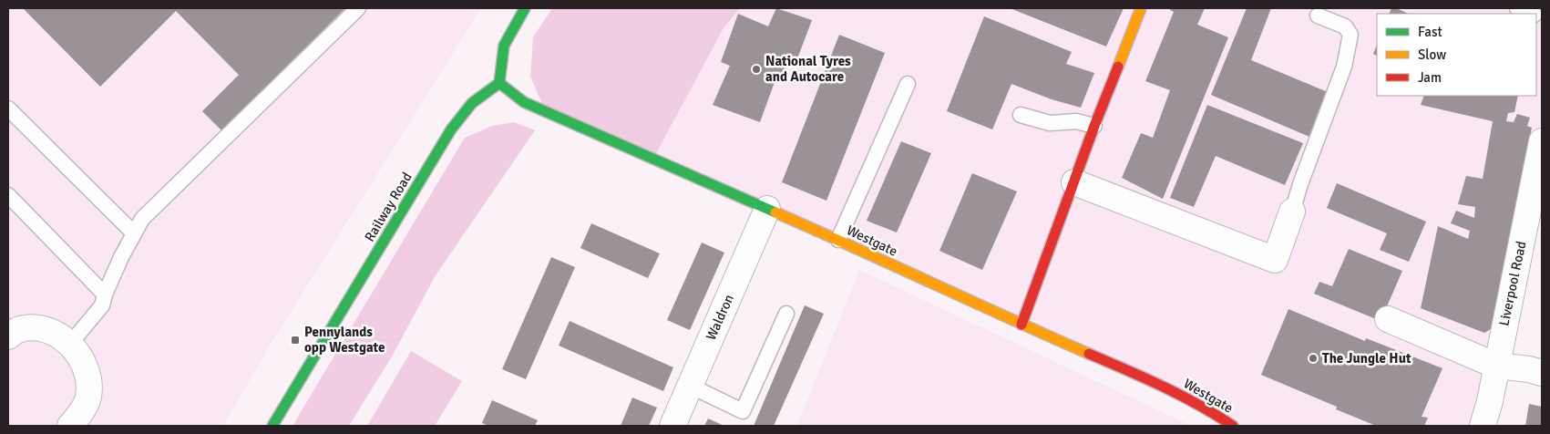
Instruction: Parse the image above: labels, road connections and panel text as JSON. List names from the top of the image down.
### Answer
{
  "streets": {
    "street": [
      "Railway Road",
      "Westgate",
      "Liverpool Road",
      "Waldron"
    ]
  },
  "crossings": [
    ["Railway Road", "Westgate"],
    ["Westgate", "Waldron"]
  ],
  "places": {
    "other": ["National Tyres and Autocare", "The Jungle Hut"],
    "transit": ["Pennylands opp Westgate"]
  },
  "legend": ["Fast", "Slow", "Jam"]
}
